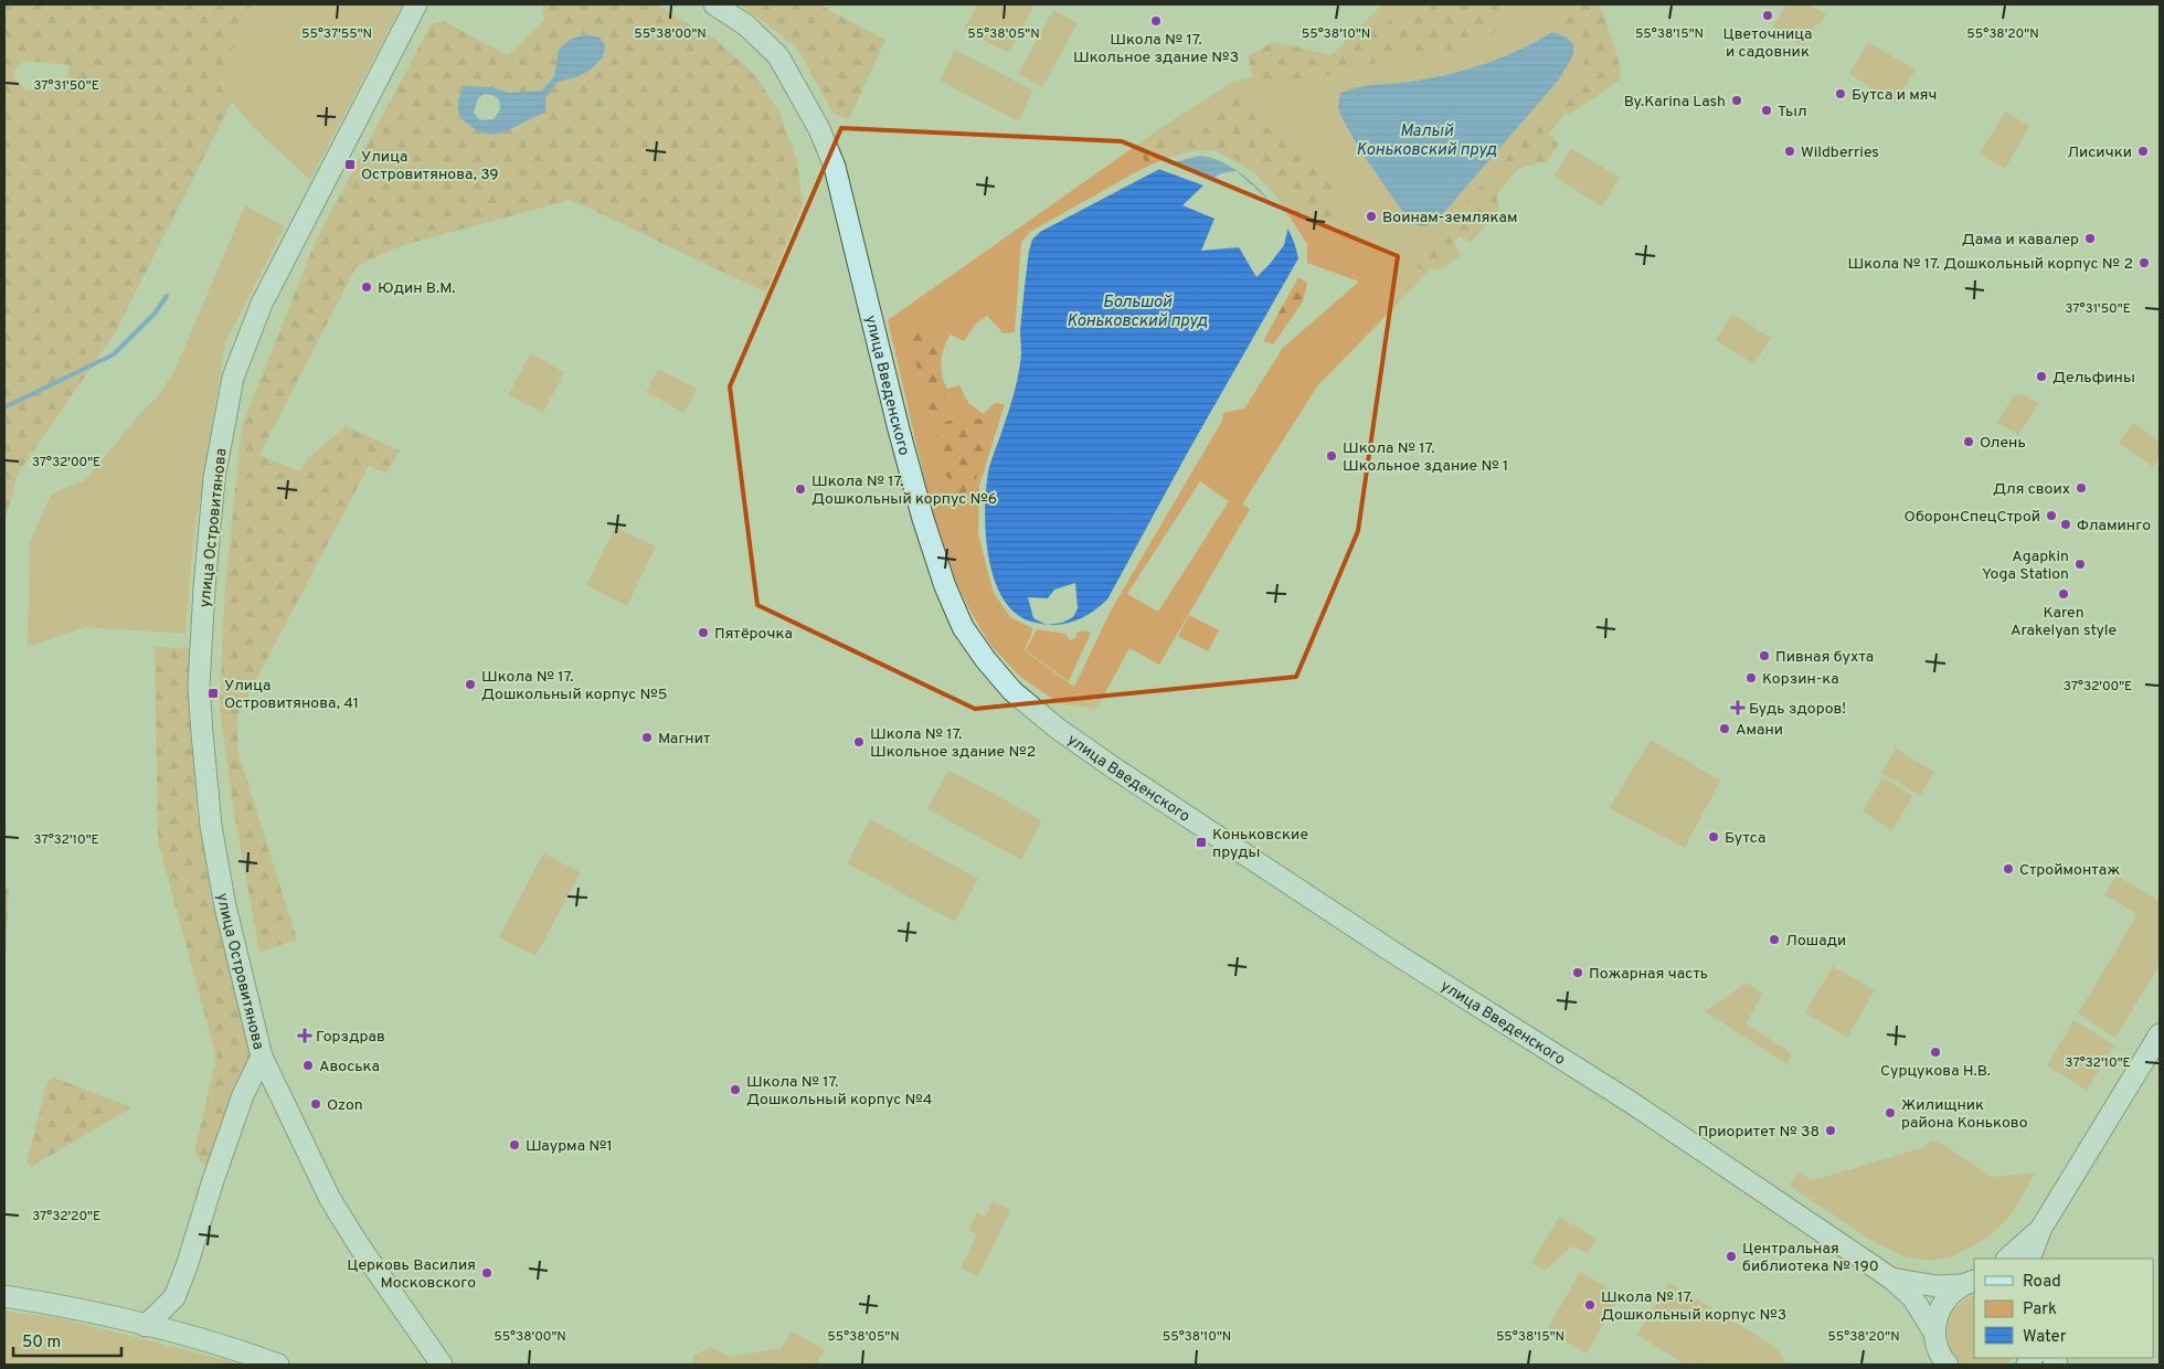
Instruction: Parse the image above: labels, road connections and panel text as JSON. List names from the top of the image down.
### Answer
{
  "streets": {
    "main road": ["улица Введенского", "улица Островитянова"]
  },
  "water": ["Малый Коньковский пруд", "Большой Коньковский пруд"],
  "places": {
    "other": [
      "Цветочница и садовник",
      "Школа № 17. Школьное здание №3",
      "Бутса и мяч",
      "By.Karina Lash",
      "Тыл",
      "Wildberries",
      "Лисички",
      "Воинам-землякам",
      "Дама и кавалер",
      "Школа № 17. Дошкольный корпус № 2",
      "Юдин В.М.",
      "Дельфины",
      "Олень",
      "Школа № 17. Школьное здание № 1",
      "Для своих",
      "Школа № 17. Дошкольный корпус №6",
      "ОборонСпецСтрой",
      "Фламинго",
      "Agapkin Yoga Station",
      "Karen Arakelyan style",
      "Пятёрочка",
      "Пивная бухта",
      "Корзин-ка",
      "Школа № 17. Дошкольный корпус №5",
      "Амани",
      "Магнит",
      "Школа № 17. Школьное здание №2",
      "Бутса",
      "Строймонтаж",
      "Лошади",
      "Пожарная часть",
      "Сурцукова Н.В.",
      "Авоська",
      "Школа № 17. Дошкольный корпус №4",
      "Ozon",
      "Жилищник района Коньково",
      "Приоритет № 38",
      "Шаурма №1",
      "Центральная библиотека № 190",
      "Церковь Василия Московского",
      "Школа № 17. Дошкольный корпус №3"
    ],
    "transit": ["Улица Островитянова, 39", "Улица Островитянова, 41", "Коньковские пруды"],
    "health": ["Будь здоров!", "Горздрав"]
  },
  "legend": ["Road", "Park", "Water"],
  "scale_bar": "50 m",
  "coordinates": [
    "55°37'55\"N",
    "55°38'00\"N",
    "55°38'05\"N",
    "55°38'10\"N",
    "55°38'15\"N",
    "55°38'20\"N",
    "37°31'50\"E",
    "37°32'00\"E",
    "37°32'10\"E",
    "37°32'20\"E"
  ]
}
